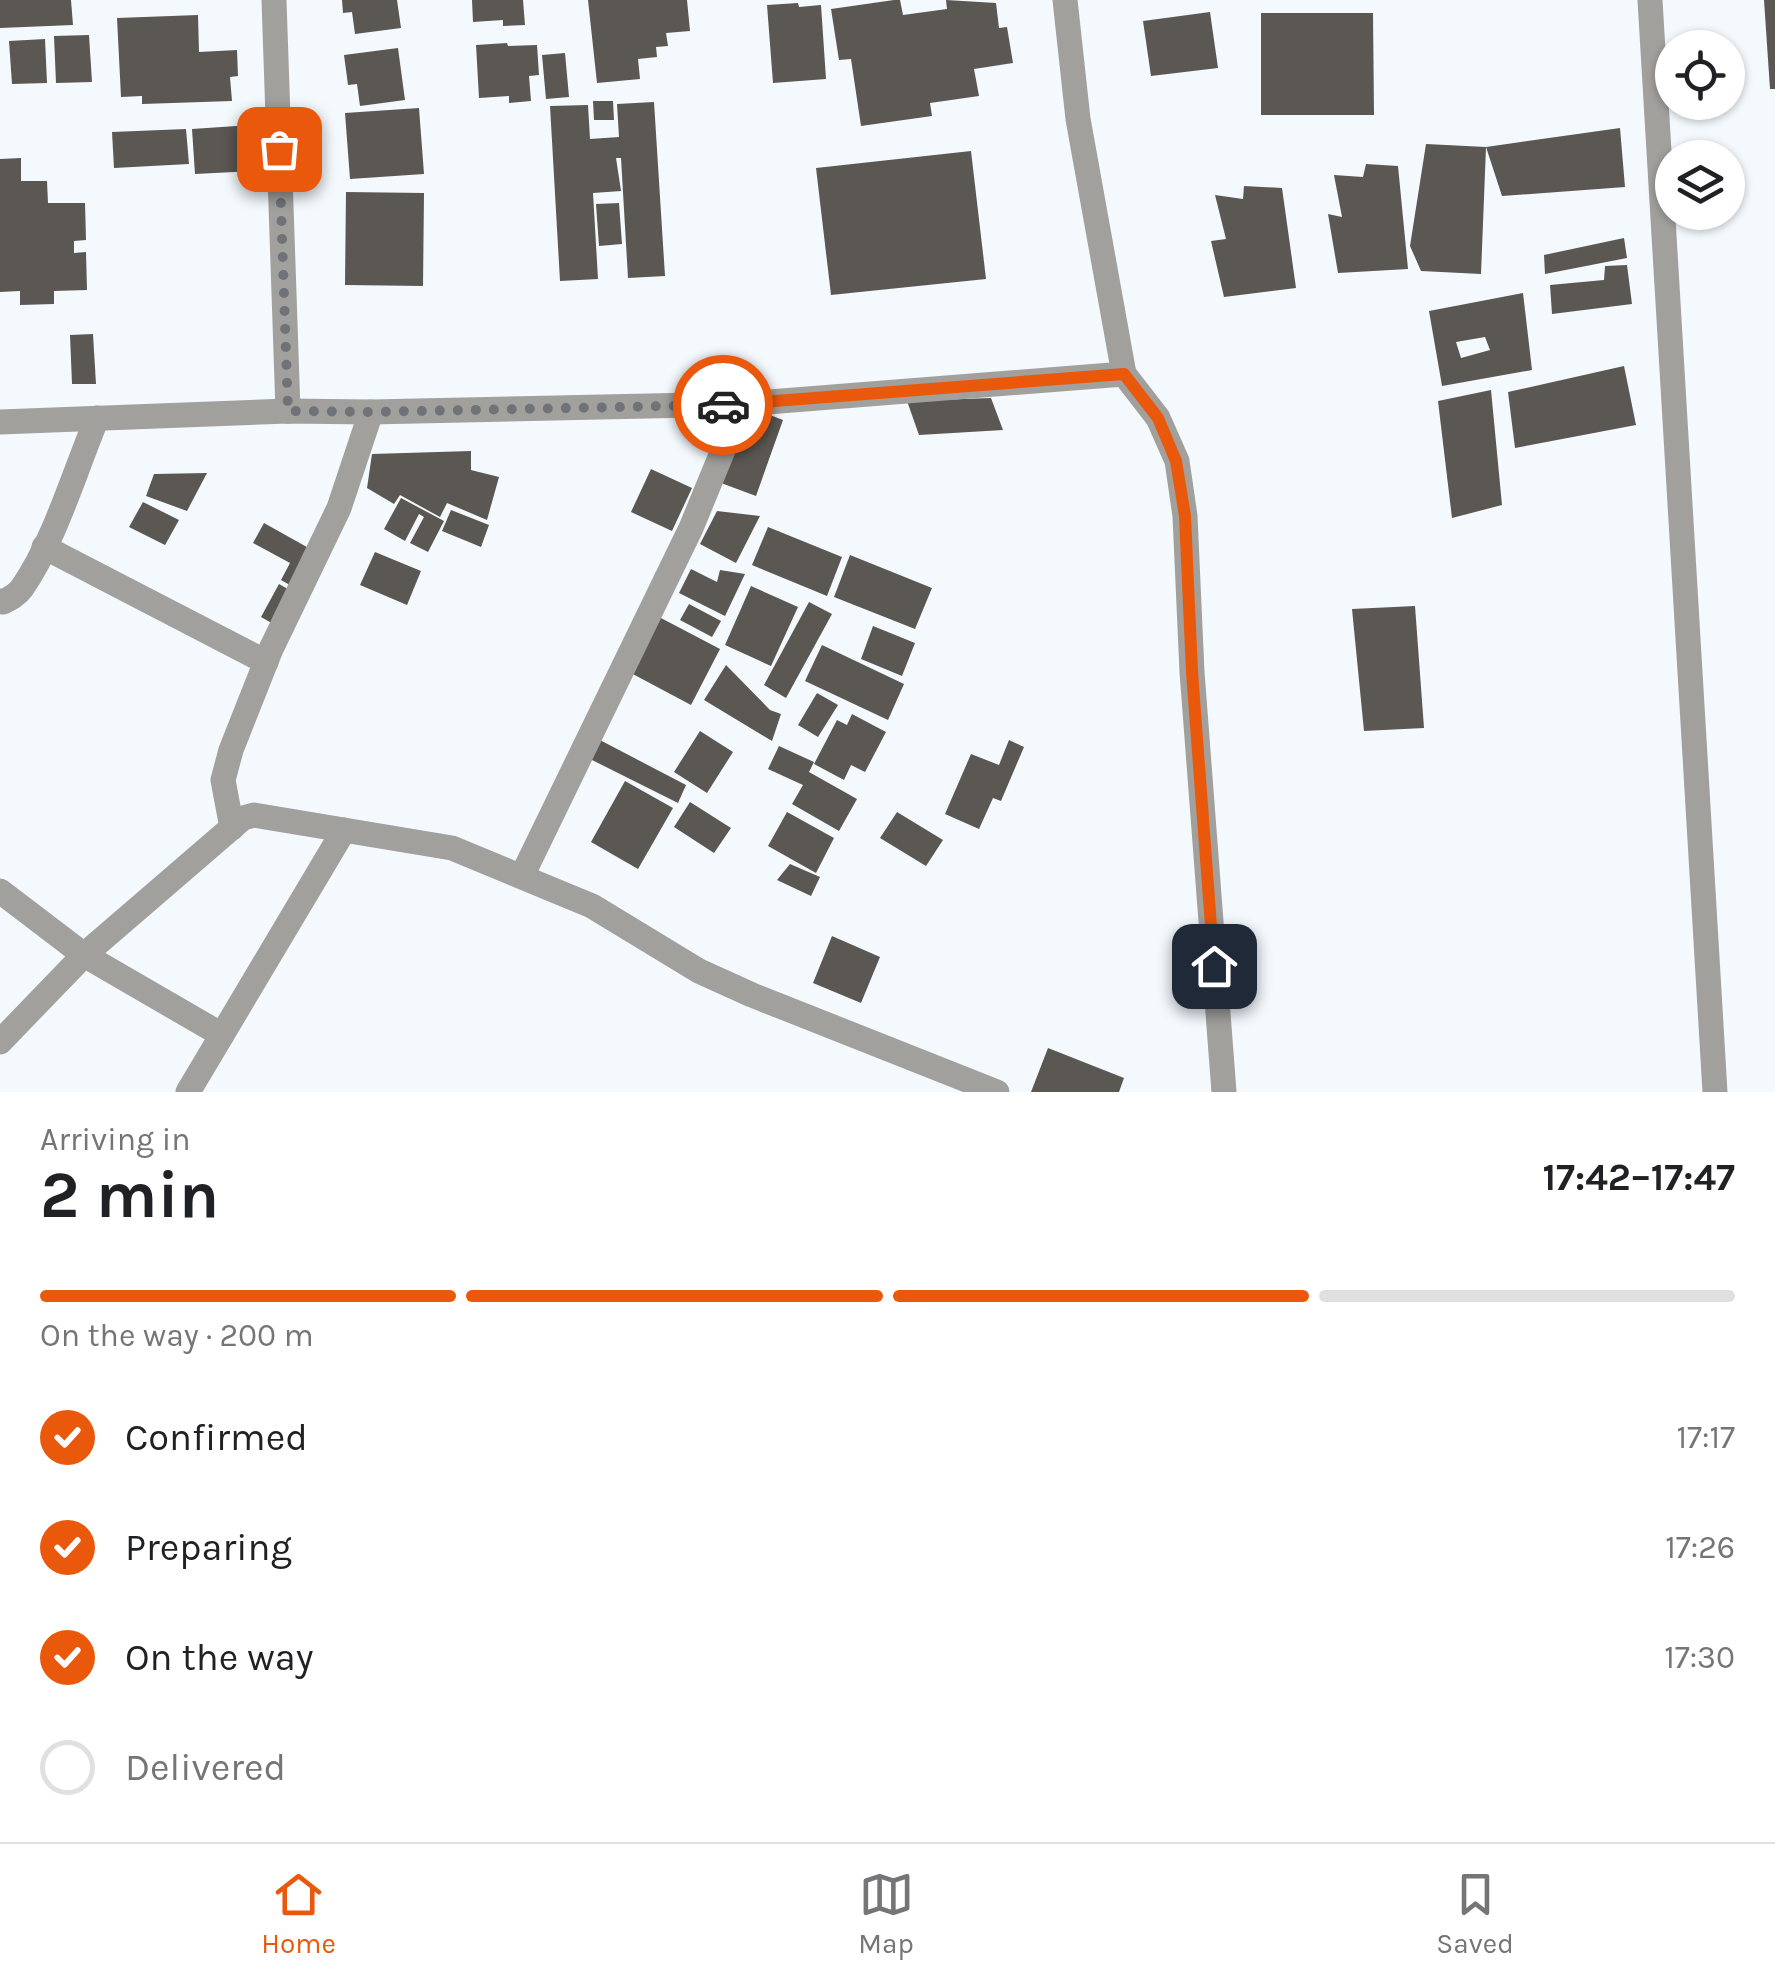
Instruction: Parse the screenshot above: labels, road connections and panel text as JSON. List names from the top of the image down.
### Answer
{
  "page": {
    "heading": ["2 min", "Arriving in", "17:42–17:47"],
    "bar": "On the way · 200 m",
    "list": [
      ["Confirmed", "17:17"],
      ["Preparing", "17:26"],
      ["On the way", "17:30"],
      "Delivered"
    ],
    "tabs": ["Home", "Map", "Saved"]
  }
}
